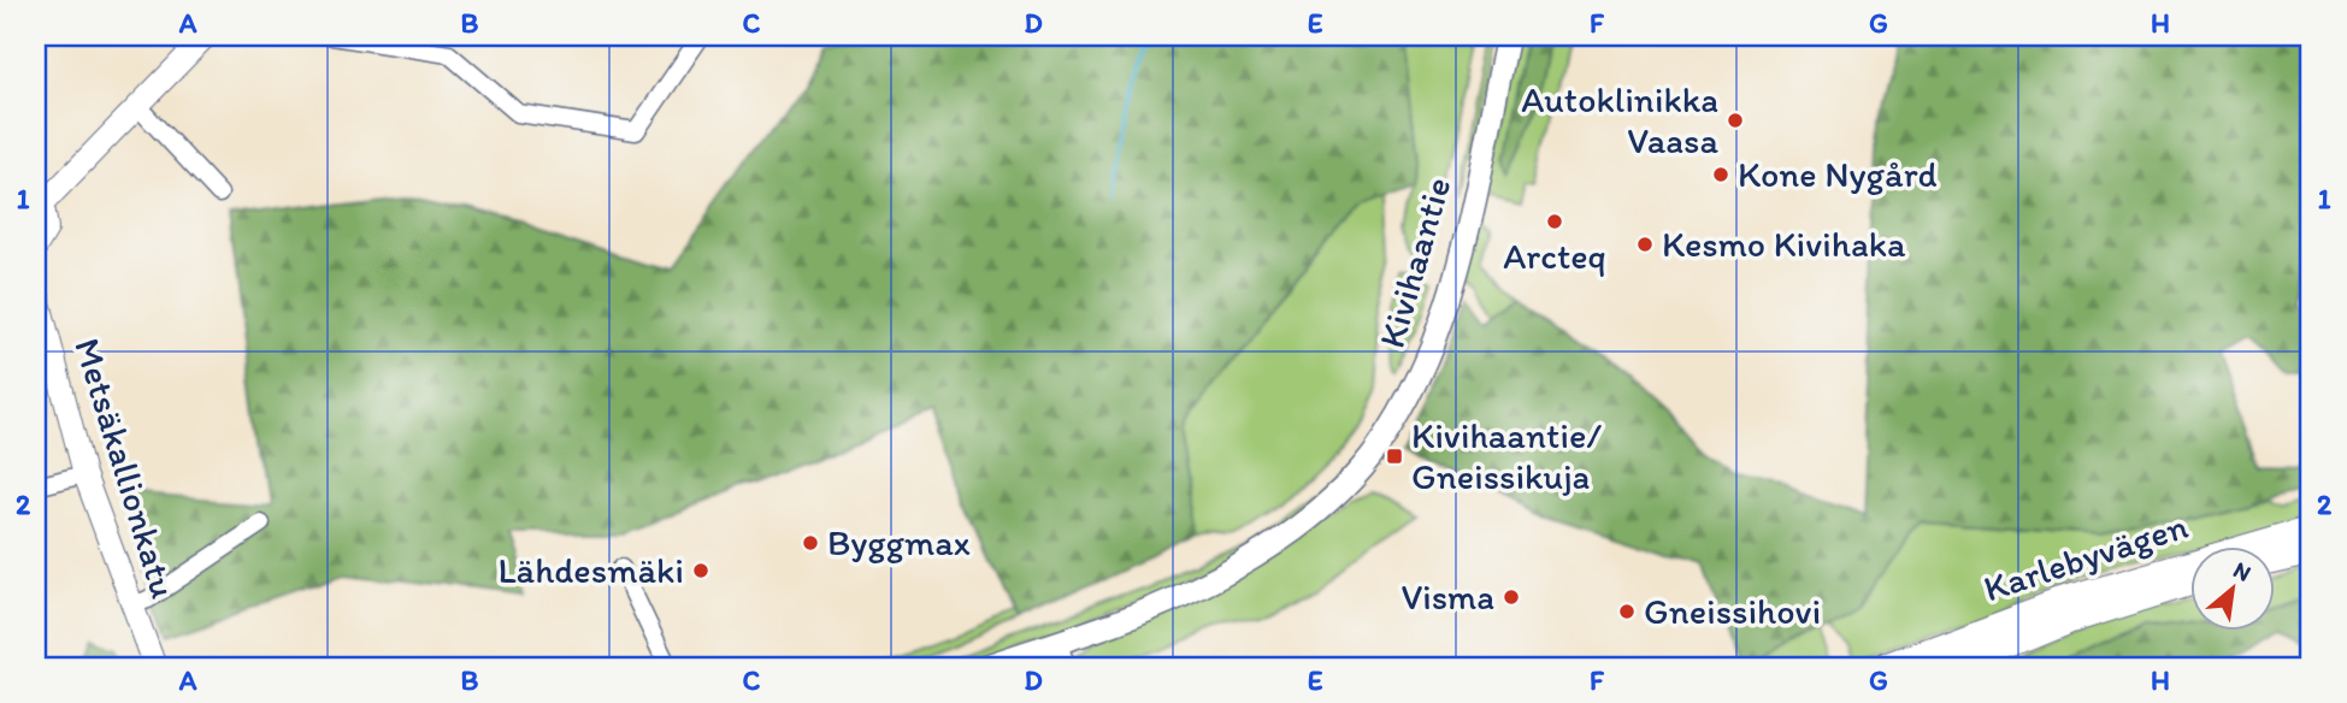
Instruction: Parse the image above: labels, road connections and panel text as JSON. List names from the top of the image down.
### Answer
{
  "streets": {
    "highway": ["Karlebyvägen"],
    "main road": ["Kivihaantie"],
    "street": ["Metsäkallionkatu"]
  },
  "places": {
    "other": [
      "Autoklinikka Vaasa",
      "Kone Nygård",
      "Arcteq",
      "Kesmo Kivihaka",
      "Byggmax",
      "Lähdesmäki",
      "Visma",
      "Gneissihovi"
    ],
    "transit": ["Kivihaantie/ Gneissikuja"]
  },
  "north": "top right",
  "grid": {
    "columns": [
      "A",
      "B",
      "C",
      "D",
      "E",
      "F",
      "G",
      "H"
    ],
    "rows": ["1", "2"]
  }
}
